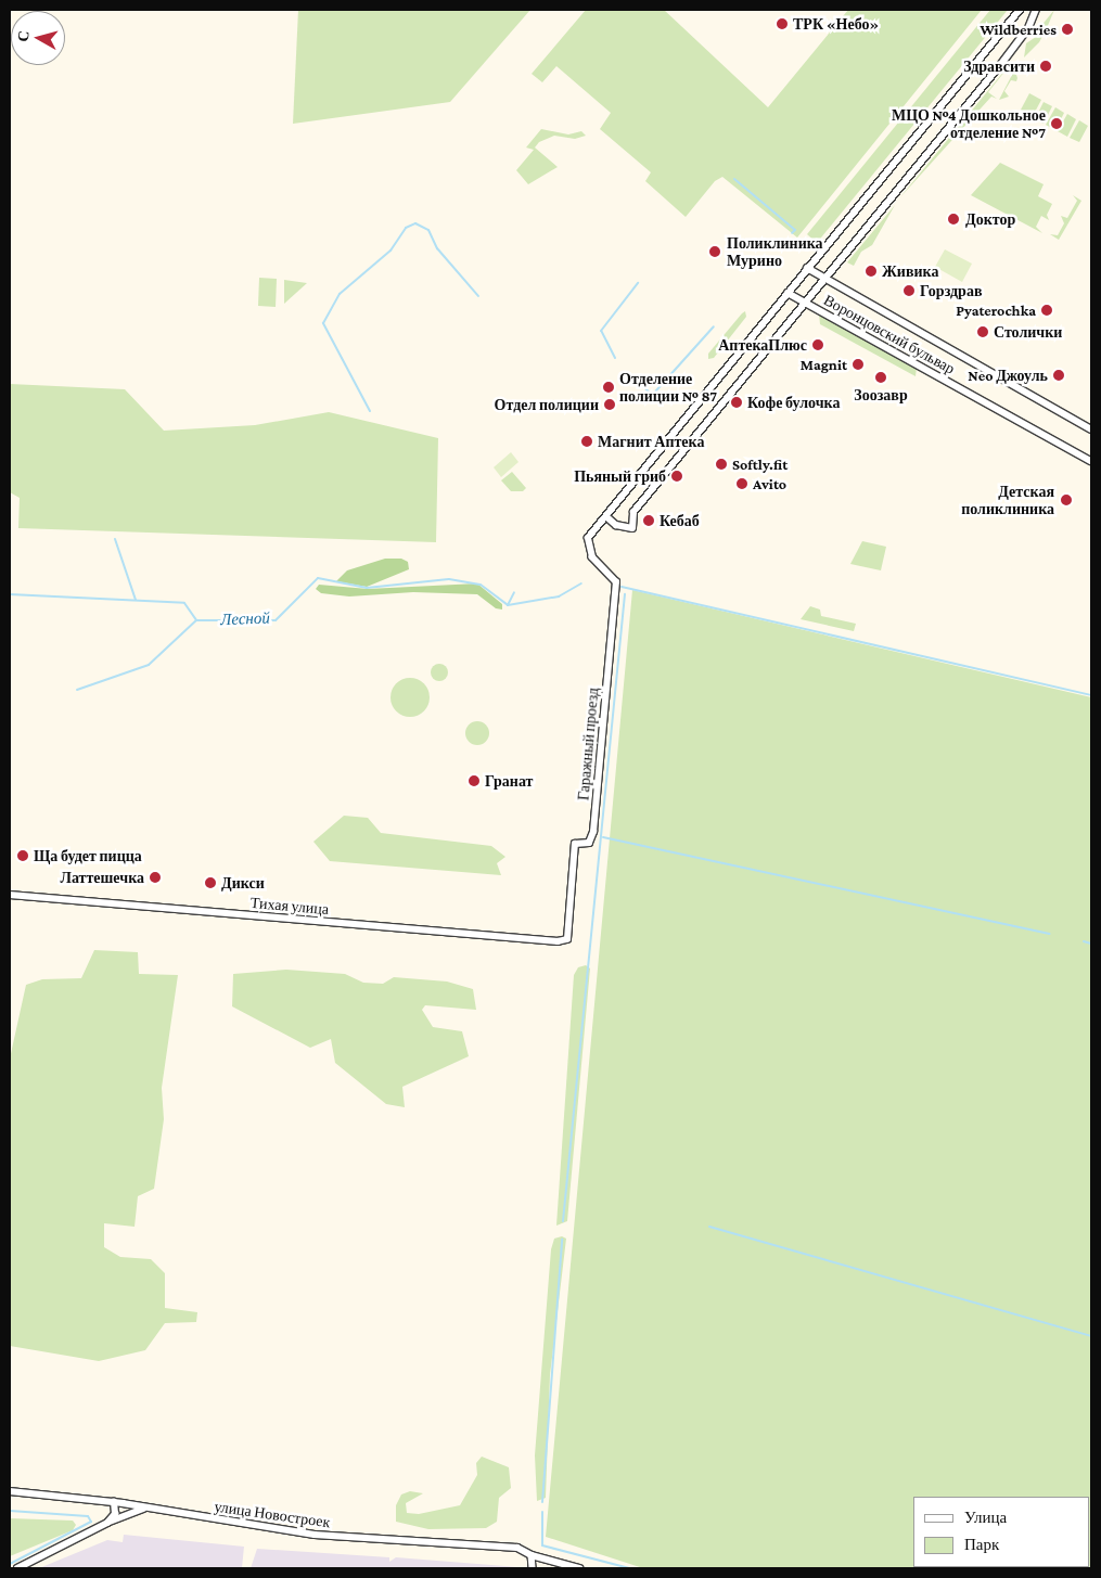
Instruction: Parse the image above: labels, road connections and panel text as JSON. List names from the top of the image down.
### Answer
{
  "streets": {
    "street": [
      "Воронцовский бульвар",
      "Гаражный проезд",
      "Тихая улица",
      "улица Новостроек"
    ]
  },
  "crossings": [
    ["Гаражный проезд", "Тихая улица"]
  ],
  "water": ["Лесной"],
  "places": [
    "ТРК «Небо»",
    "Wildberries",
    "Здравсити",
    "МЦО №4 Дошкольное отделение №7",
    "Доктор",
    "Поликлиника Мурино",
    "Живика",
    "Горздрав",
    "Pyaterochka",
    "Столички",
    "АптекаПлюс",
    "Magnit",
    "Neo Джоуль",
    "Зоозавр",
    "Отделение полиции № 87",
    "Кофе булочка",
    "Отдел полиции",
    "Магнит Аптека",
    "Softly.fit",
    "Пьяный гриб",
    "Avito",
    "Детская поликлиника",
    "Кебаб",
    "Гранат",
    "Ща будет пицца",
    "Латтешечка",
    "Дикси"
  ],
  "legend": ["Улица", "Парк"],
  "north": "left"
}
